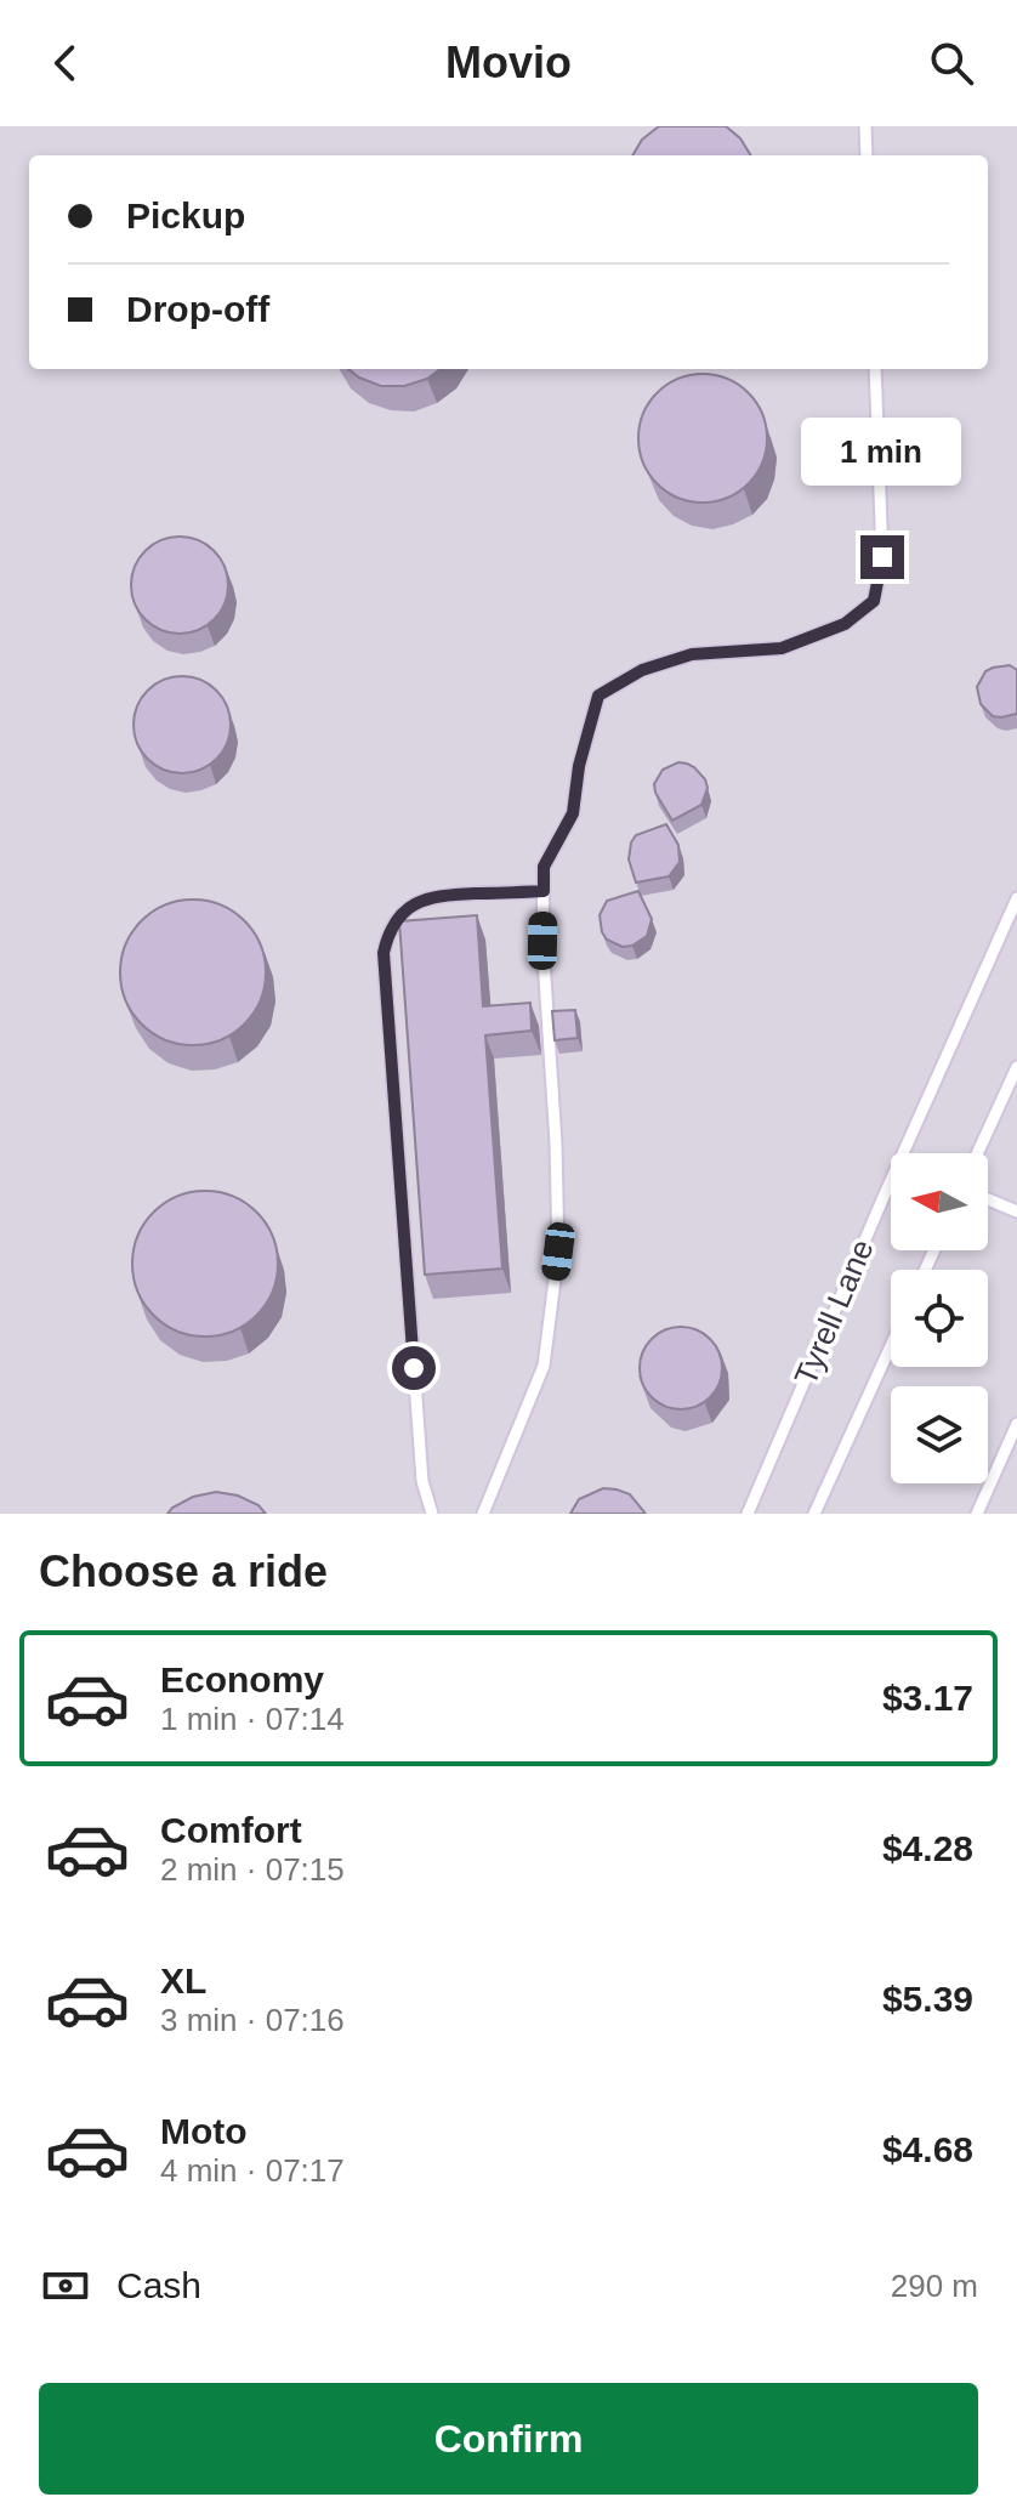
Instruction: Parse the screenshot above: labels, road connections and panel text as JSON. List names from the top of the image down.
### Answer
{
  "streets": {
    "lane": ["Tyrell Lane"]
  },
  "north": "left",
  "page": {
    "header": "Movio",
    "banner": ["Pickup", "Drop-off"],
    "bubble": "1 min",
    "heading": "Choose a ride",
    "list": [
      {
        "name": "Economy",
        "note": "1 min · 07:14",
        "value": "$3.17"
      },
      {
        "name": "Comfort",
        "note": "2 min · 07:15",
        "value": "$4.28"
      },
      {
        "name": "XL",
        "note": "3 min · 07:16",
        "value": "$5.39"
      },
      {
        "name": "Moto",
        "note": "4 min · 07:17",
        "value": "$4.68"
      }
    ],
    "pay": ["Cash", "290 m"],
    "buttons": "Confirm"
  }
}
